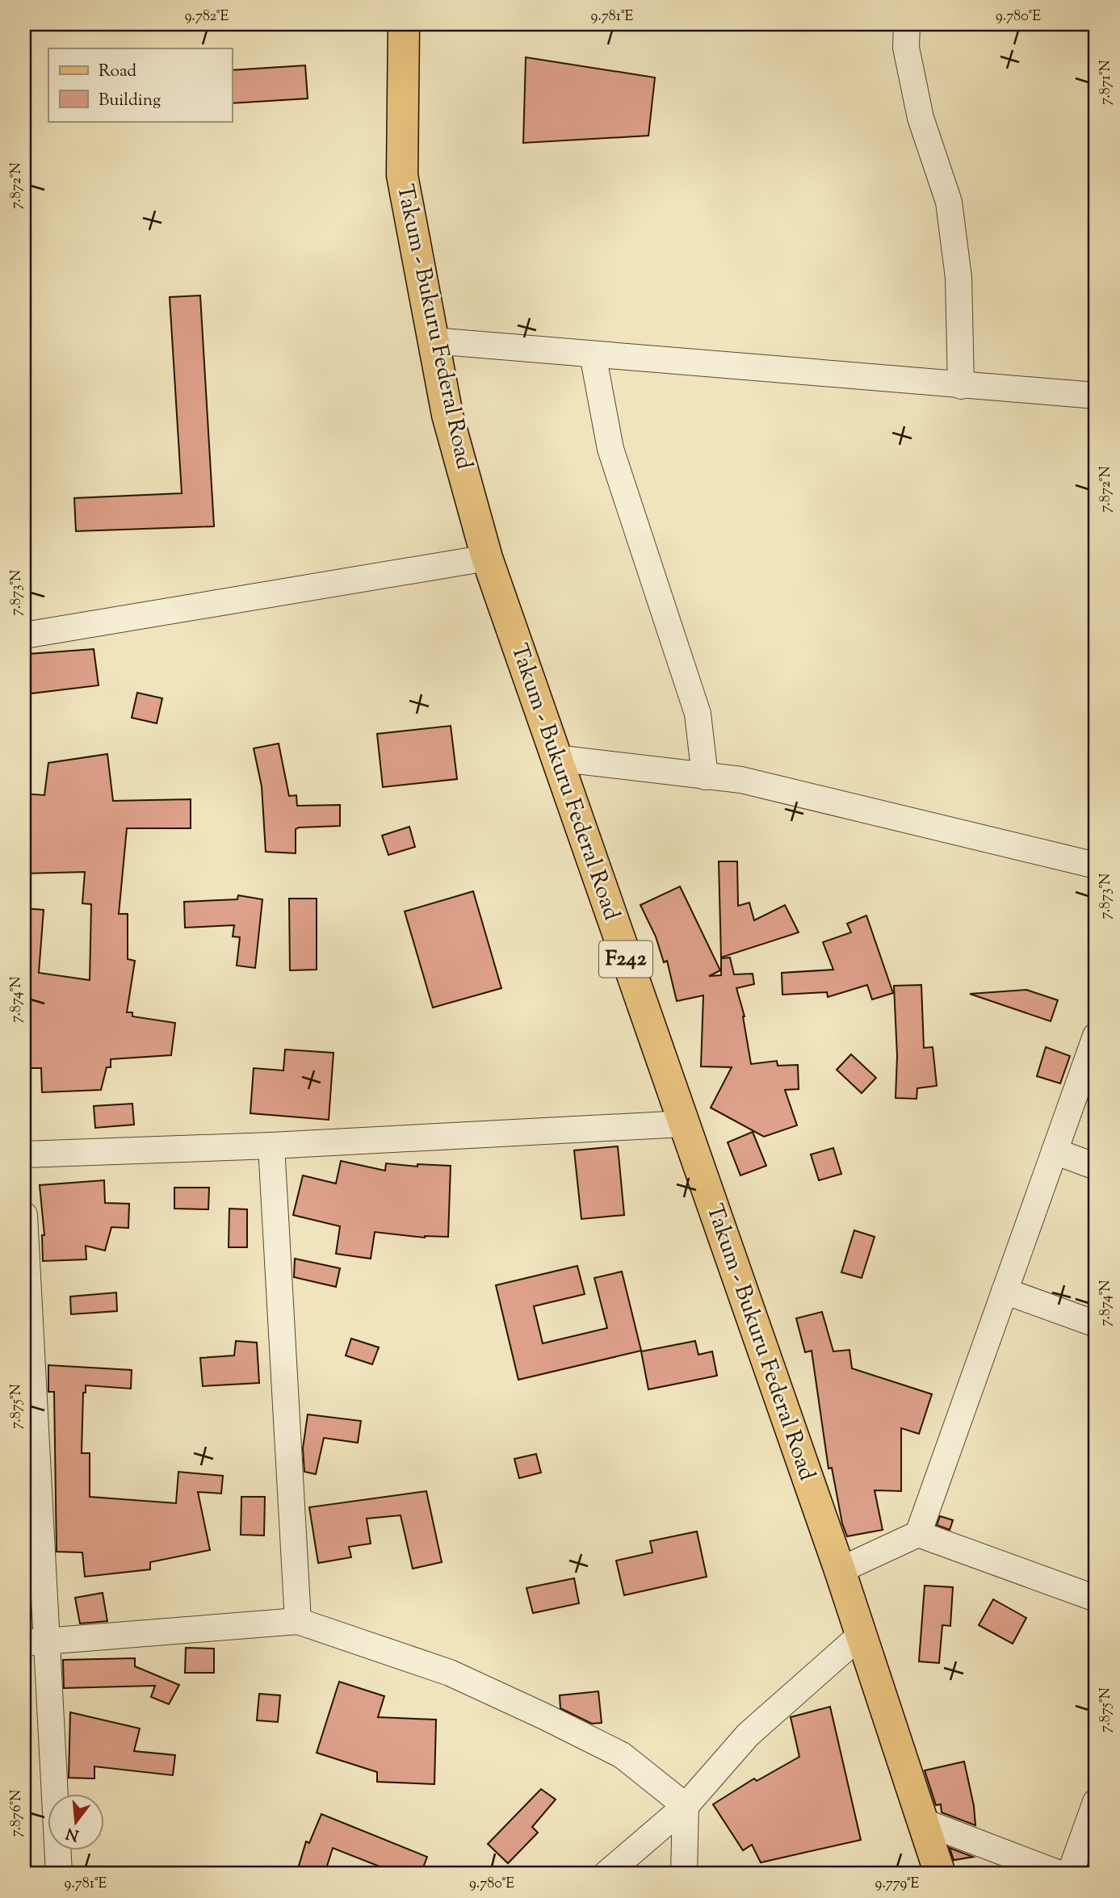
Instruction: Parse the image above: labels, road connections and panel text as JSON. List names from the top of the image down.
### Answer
{
  "streets": {
    "main road": ["Takum - Bukuru Federal Road", "F242"]
  },
  "legend": ["Road", "Building"],
  "north": "bottom",
  "coordinates": [
    "9.782°E",
    "9.781°E",
    "9.780°E",
    "7.871°N",
    "7.872°N",
    "7.873°N",
    "7.874°N",
    "7.875°N",
    "7.876°N",
    "9.779°E"
  ]
}
